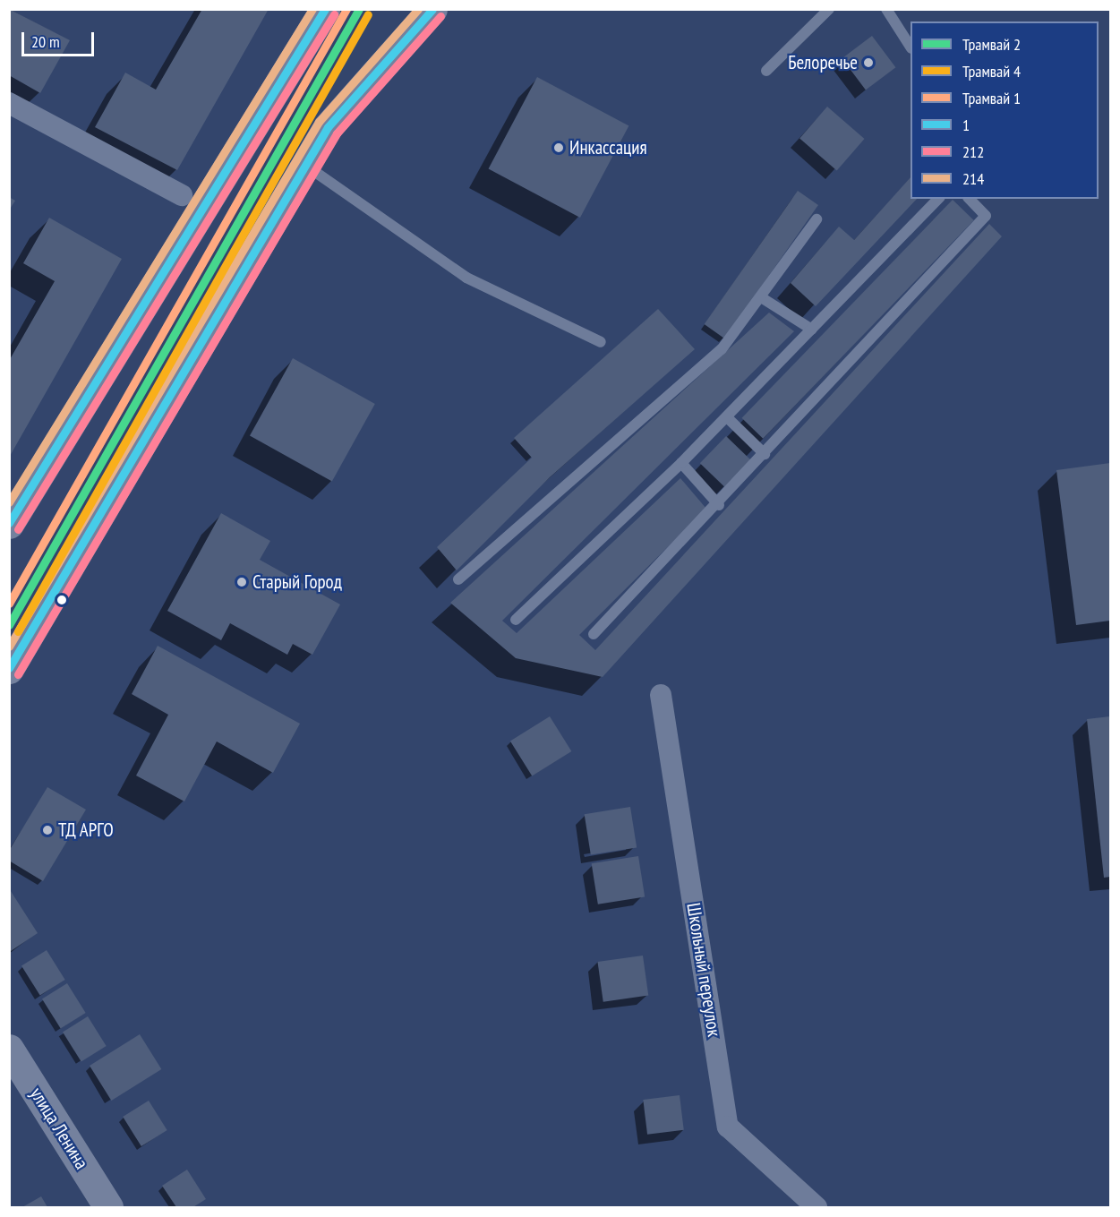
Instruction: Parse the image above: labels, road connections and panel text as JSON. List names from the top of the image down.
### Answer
{
  "streets": {
    "main road": ["улица Ленина"],
    "street": ["Школьный переулок"]
  },
  "places": [
    "Белоречье",
    "Инкассация",
    "Старый Город",
    "ТД АРГО"
  ],
  "lines": [
    "tram line 2",
    "tram line 1",
    "transit line 1",
    "transit line 214",
    "tram line 4",
    "transit line 212"
  ],
  "legend": [
    "Трамвай 2",
    "Трамвай 4",
    "Трамвай 1",
    "1",
    "212",
    "214"
  ],
  "scale_bar": "20 m"
}
